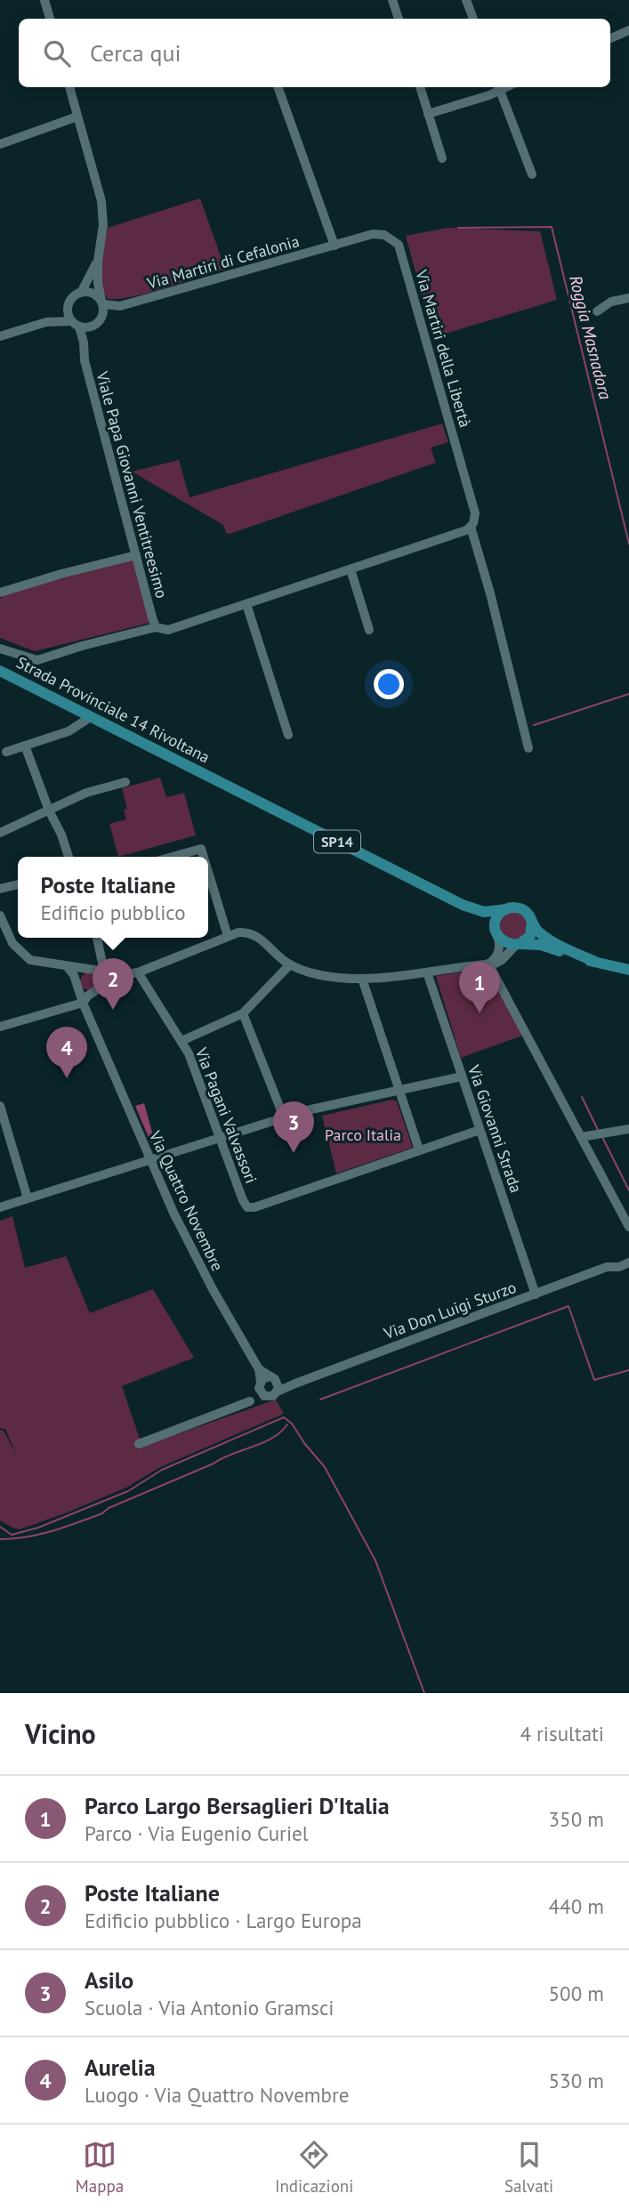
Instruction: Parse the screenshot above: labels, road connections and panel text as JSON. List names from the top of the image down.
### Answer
{
  "streets": {
    "main road": ["Strada Provinciale 14 Rivoltana", "SP14"],
    "street": [
      "Via Martiri di Cefalonia",
      "Via Martiri della Libertà",
      "Viale Papa Giovanni Ventitreesimo",
      "Via Pagani Valvassori",
      "Via Giovanni Strada",
      "Via Quattro Novembre",
      "Via Don Luigi Sturzo"
    ]
  },
  "crossings": [
    ["Via Martiri di Cefalonia", "Via Martiri della Libertà"],
    ["Via Martiri di Cefalonia", "Viale Papa Giovanni Ventitreesimo"],
    ["Via Giovanni Strada", "Via Don Luigi Sturzo"],
    ["Via Quattro Novembre", "Via Don Luigi Sturzo"]
  ],
  "water": ["Roggia Masnadora"],
  "parks": ["Parco Italia"],
  "page": {
    "search": "Cerca qui",
    "popup": ["Poste Italiane", "Edificio pubblico"],
    "pins": [
      "2",
      "1",
      "4",
      "3"
    ],
    "heading": ["Vicino", "4 risultati"],
    "list": [
      {
        "mark": "1",
        "name": "Parco Largo Bersaglieri D'Italia",
        "note": "Parco · Via Eugenio Curiel",
        "value": "350 m"
      },
      {
        "mark": "2",
        "name": "Poste Italiane",
        "note": "Edificio pubblico · Largo Europa",
        "value": "440 m"
      },
      {
        "mark": "3",
        "name": "Asilo",
        "note": "Scuola · Via Antonio Gramsci",
        "value": "500 m"
      },
      {
        "mark": "4",
        "name": "Aurelia",
        "note": "Luogo · Via Quattro Novembre",
        "value": "530 m"
      }
    ],
    "nav": ["Mappa", "Indicazioni", "Salvati"]
  }
}
